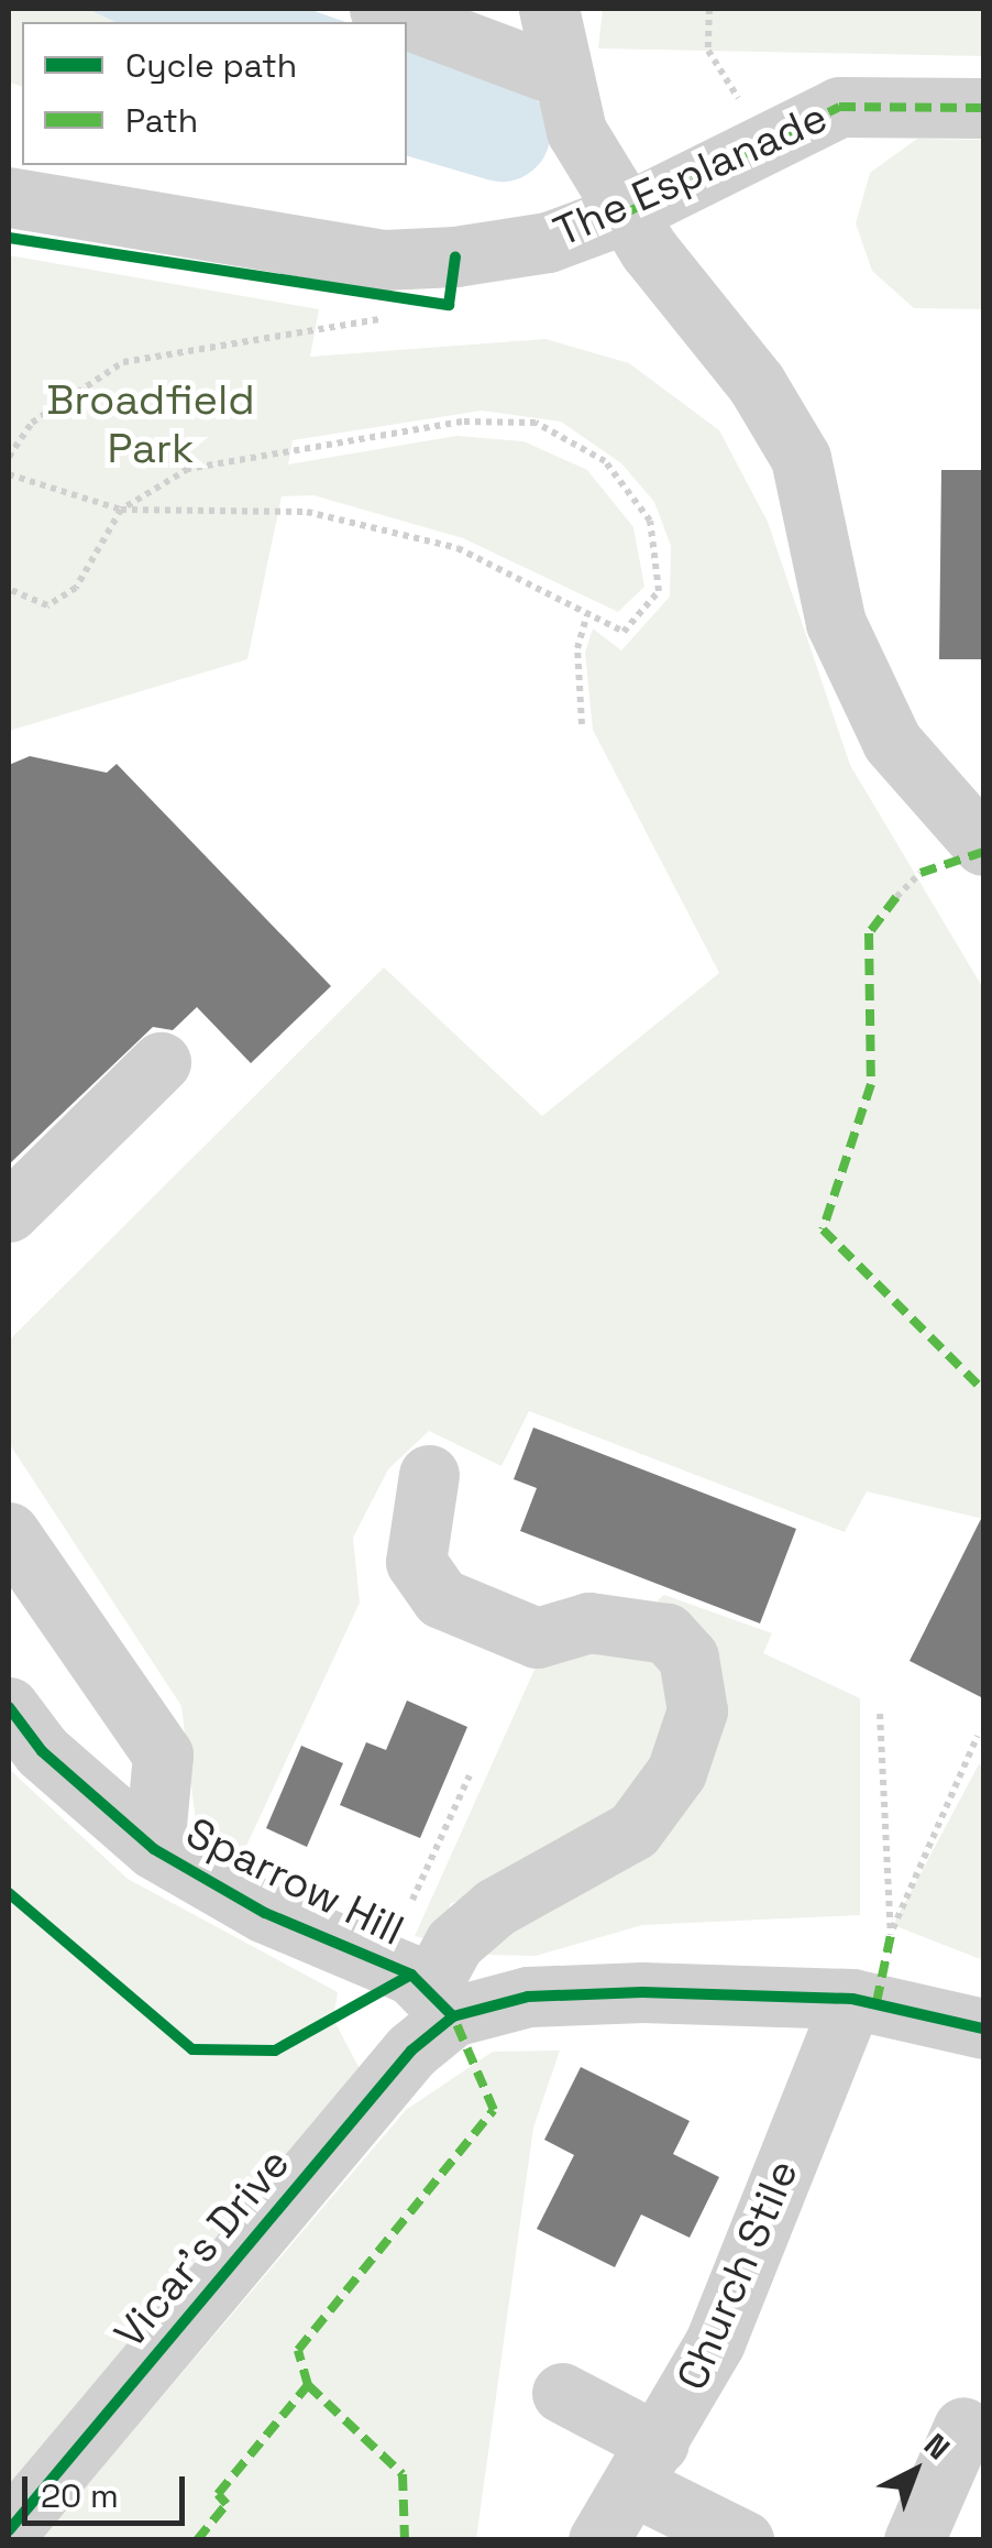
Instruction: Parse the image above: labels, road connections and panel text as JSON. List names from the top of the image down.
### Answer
{
  "streets": {
    "street": [
      "The Esplanade",
      "Sparrow Hill",
      "Vicar's Drive",
      "Church Stile"
    ]
  },
  "crossings": [
    ["Sparrow Hill", "Vicar's Drive"]
  ],
  "parks": ["Broadfield Park"],
  "legend": ["Cycle path", "Path"],
  "scale_bar": "20 m",
  "north": "top right"
}
